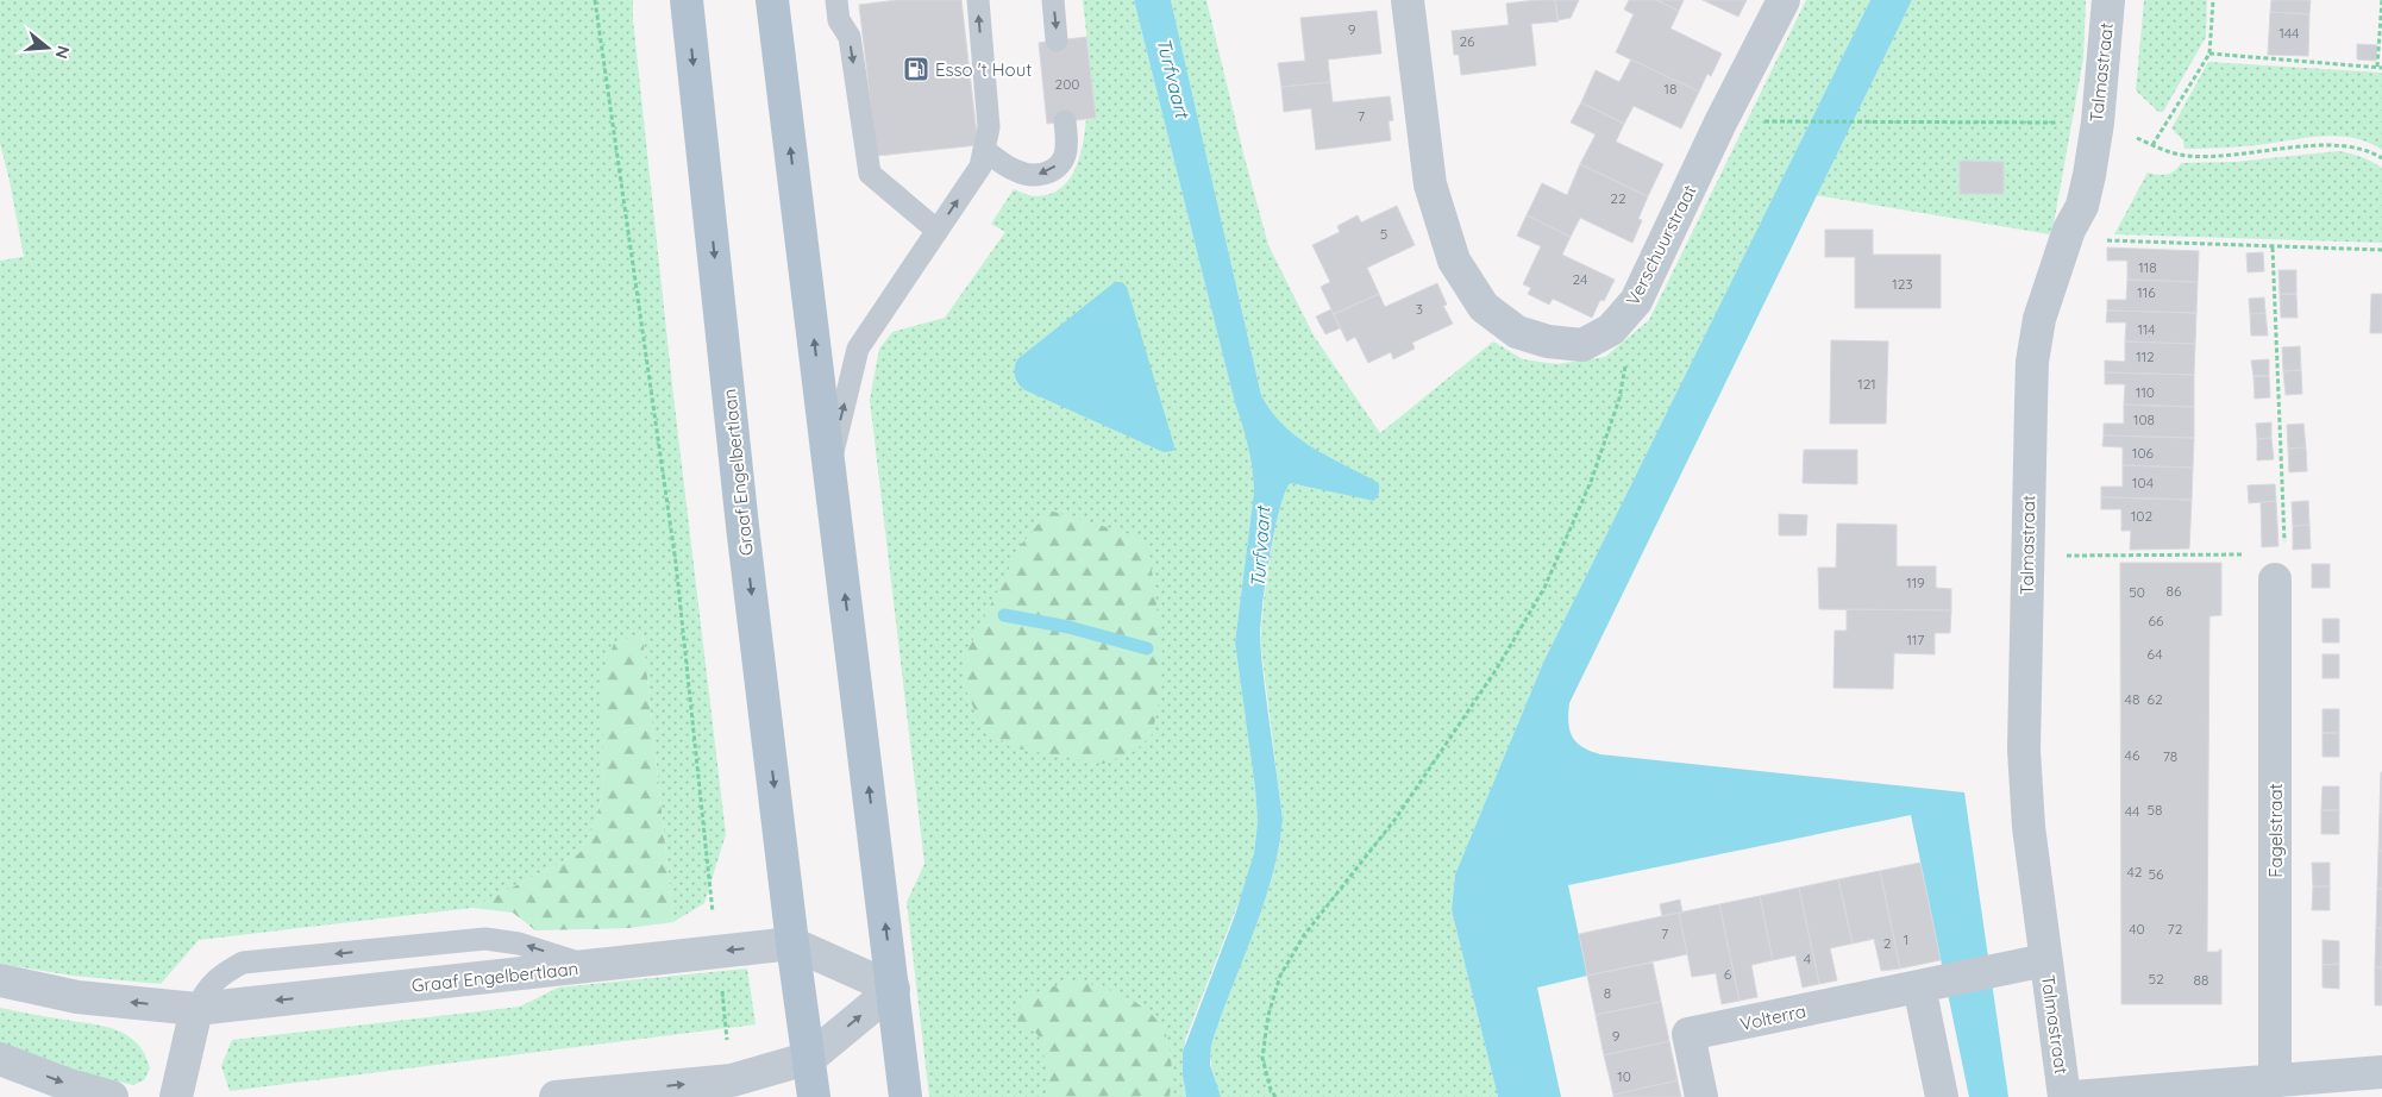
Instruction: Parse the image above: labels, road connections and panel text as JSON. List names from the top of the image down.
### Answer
{
  "streets": {
    "main road": ["Graaf Engelbertlaan"],
    "street": [
      "Talmastraat",
      "Verschuurstraat",
      "Fagelstraat",
      "Volterra"
    ]
  },
  "crossings": [
    ["Talmastraat", "Volterra"]
  ],
  "water": ["Turfvaart"],
  "places": {
    "fuel station": ["Esso 't Hout"]
  },
  "house_numbers": [
    "9",
    "144",
    "26",
    "200",
    "18",
    "7",
    "22",
    "5",
    "118",
    "24",
    "123",
    "116",
    "3",
    "114",
    "112",
    "121",
    "110",
    "108",
    "106",
    "104",
    "102",
    "119",
    "86",
    "50",
    "66",
    "117",
    "64",
    "48",
    "62",
    "46",
    "78",
    "58",
    "44",
    "42",
    "56",
    "40",
    "72",
    "7",
    "1",
    "2",
    "4",
    "6",
    "52",
    "88",
    "8",
    "9",
    "10"
  ],
  "north": "right"
}
